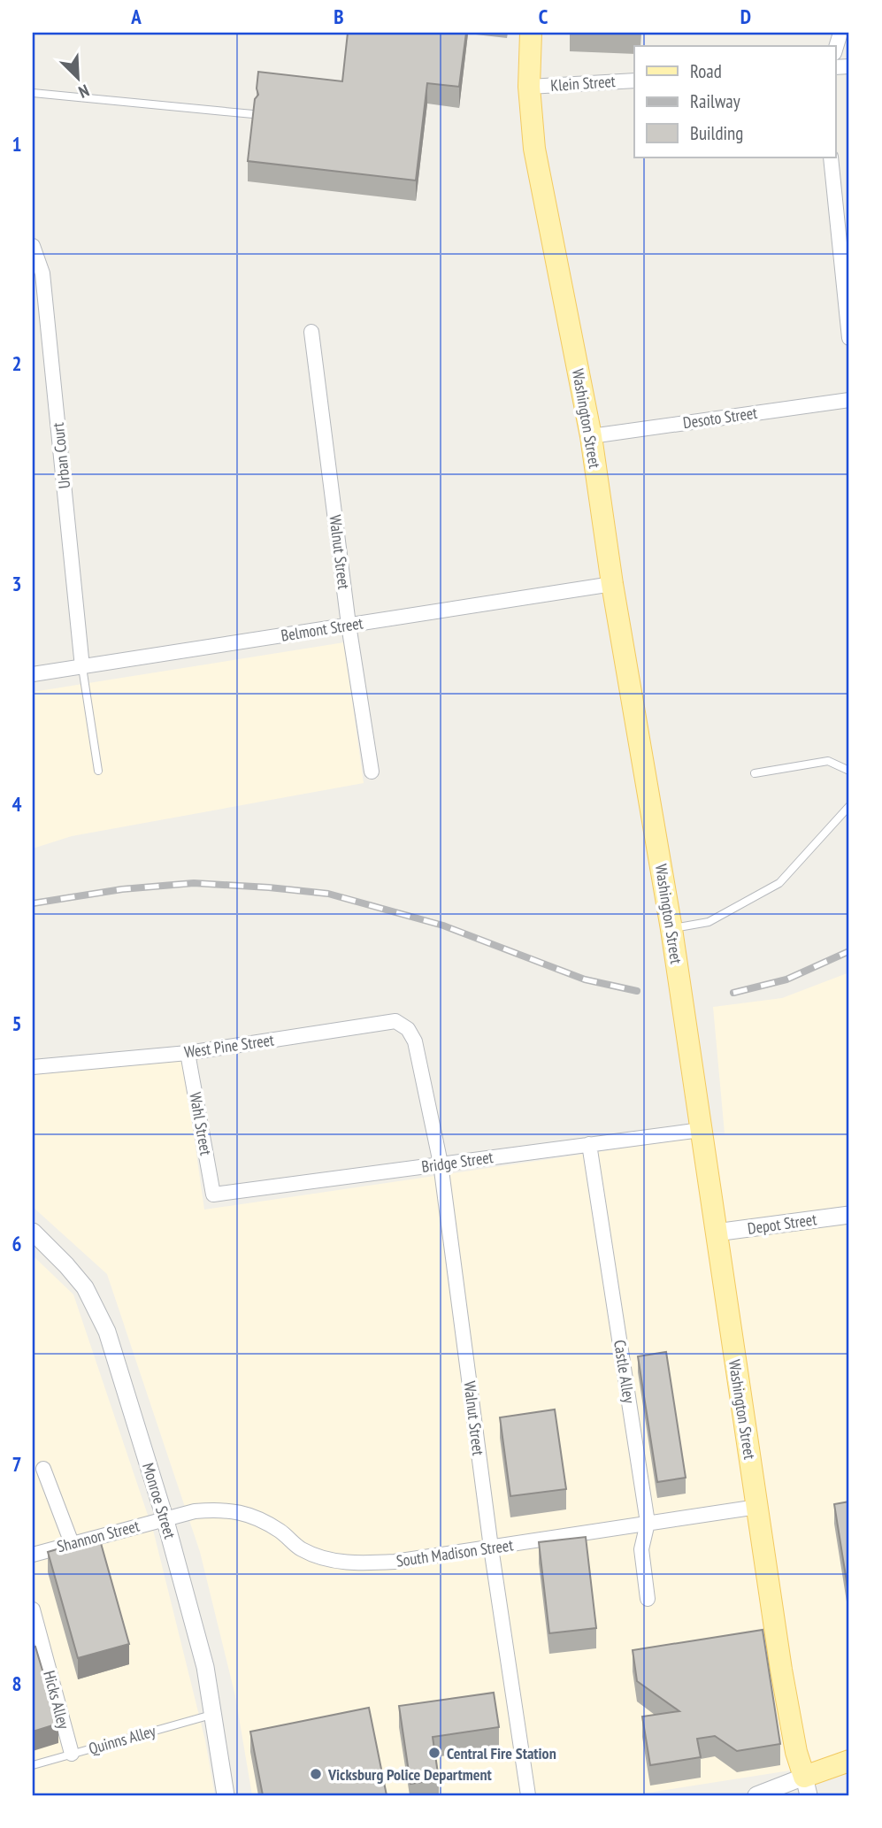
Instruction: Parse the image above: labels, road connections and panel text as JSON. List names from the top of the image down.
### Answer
{
  "streets": {
    "main road": ["Washington Street"],
    "street": [
      "Klein Street",
      "Desoto Street",
      "Urban Court",
      "Walnut Street",
      "Belmont Street",
      "West Pine Street",
      "Wahl Street",
      "Bridge Street",
      "Depot Street",
      "Castle Alley",
      "Monroe Street",
      "Shannon Street",
      "South Madison Street",
      "Hicks Alley"
    ],
    "lane": ["Quinns Alley"]
  },
  "crossings": [
    ["Klein Street", "Washington Street"],
    ["Desoto Street", "Washington Street"],
    ["Washington Street", "Belmont Street"],
    ["Washington Street", "Bridge Street"],
    ["Washington Street", "Depot Street"],
    ["Washington Street", "South Madison Street"],
    ["Urban Court", "Belmont Street"],
    ["Walnut Street", "Belmont Street"],
    ["Walnut Street", "West Pine Street"],
    ["Walnut Street", "Bridge Street"],
    ["Walnut Street", "South Madison Street"],
    ["West Pine Street", "Wahl Street"],
    ["Wahl Street", "Bridge Street"],
    ["Bridge Street", "Castle Alley"],
    ["Castle Alley", "South Madison Street"],
    ["Monroe Street", "Shannon Street"],
    ["Monroe Street", "South Madison Street"],
    ["Monroe Street", "Quinns Alley"],
    ["Shannon Street", "South Madison Street"],
    ["Hicks Alley", "Quinns Alley"]
  ],
  "places": ["Central Fire Station", "Vicksburg Police Department"],
  "legend": ["Road", "Railway", "Building"],
  "north": "bottom right",
  "grid": {
    "columns": [
      "A",
      "B",
      "C",
      "D"
    ],
    "rows": [
      "1",
      "2",
      "3",
      "4",
      "5",
      "6",
      "7",
      "8"
    ]
  }
}
